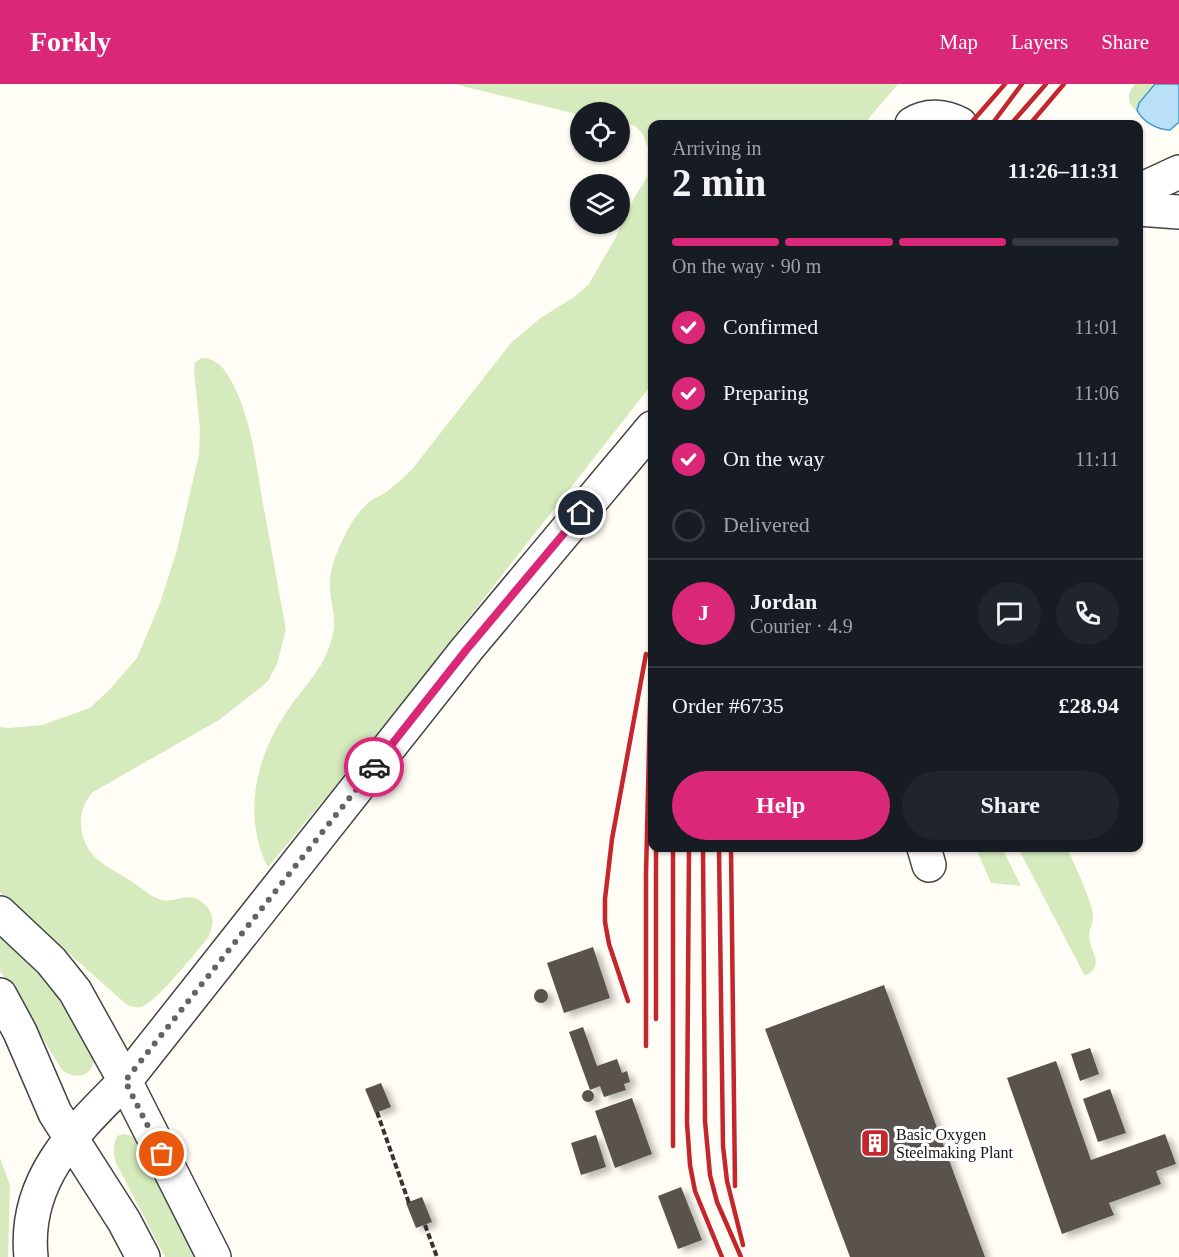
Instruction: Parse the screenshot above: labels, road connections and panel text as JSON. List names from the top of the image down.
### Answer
{
  "places": {
    "building": ["Basic Oxygen Steelmaking Plant"]
  },
  "page": {
    "header": "Forkly",
    "nav": ["Map", "Layers", "Share"],
    "heading": ["2 min", "Arriving in", "11:26–11:31"],
    "panel": [
      "Jordan",
      "Courier · 4.9",
      "Order #6735",
      "£28.94"
    ],
    "bar": "On the way · 90 m",
    "list": [
      ["Confirmed", "11:01"],
      ["Preparing", "11:06"],
      ["On the way", "11:11"],
      "Delivered"
    ],
    "round": "J",
    "buttons": ["Help", "Share"]
  }
}
